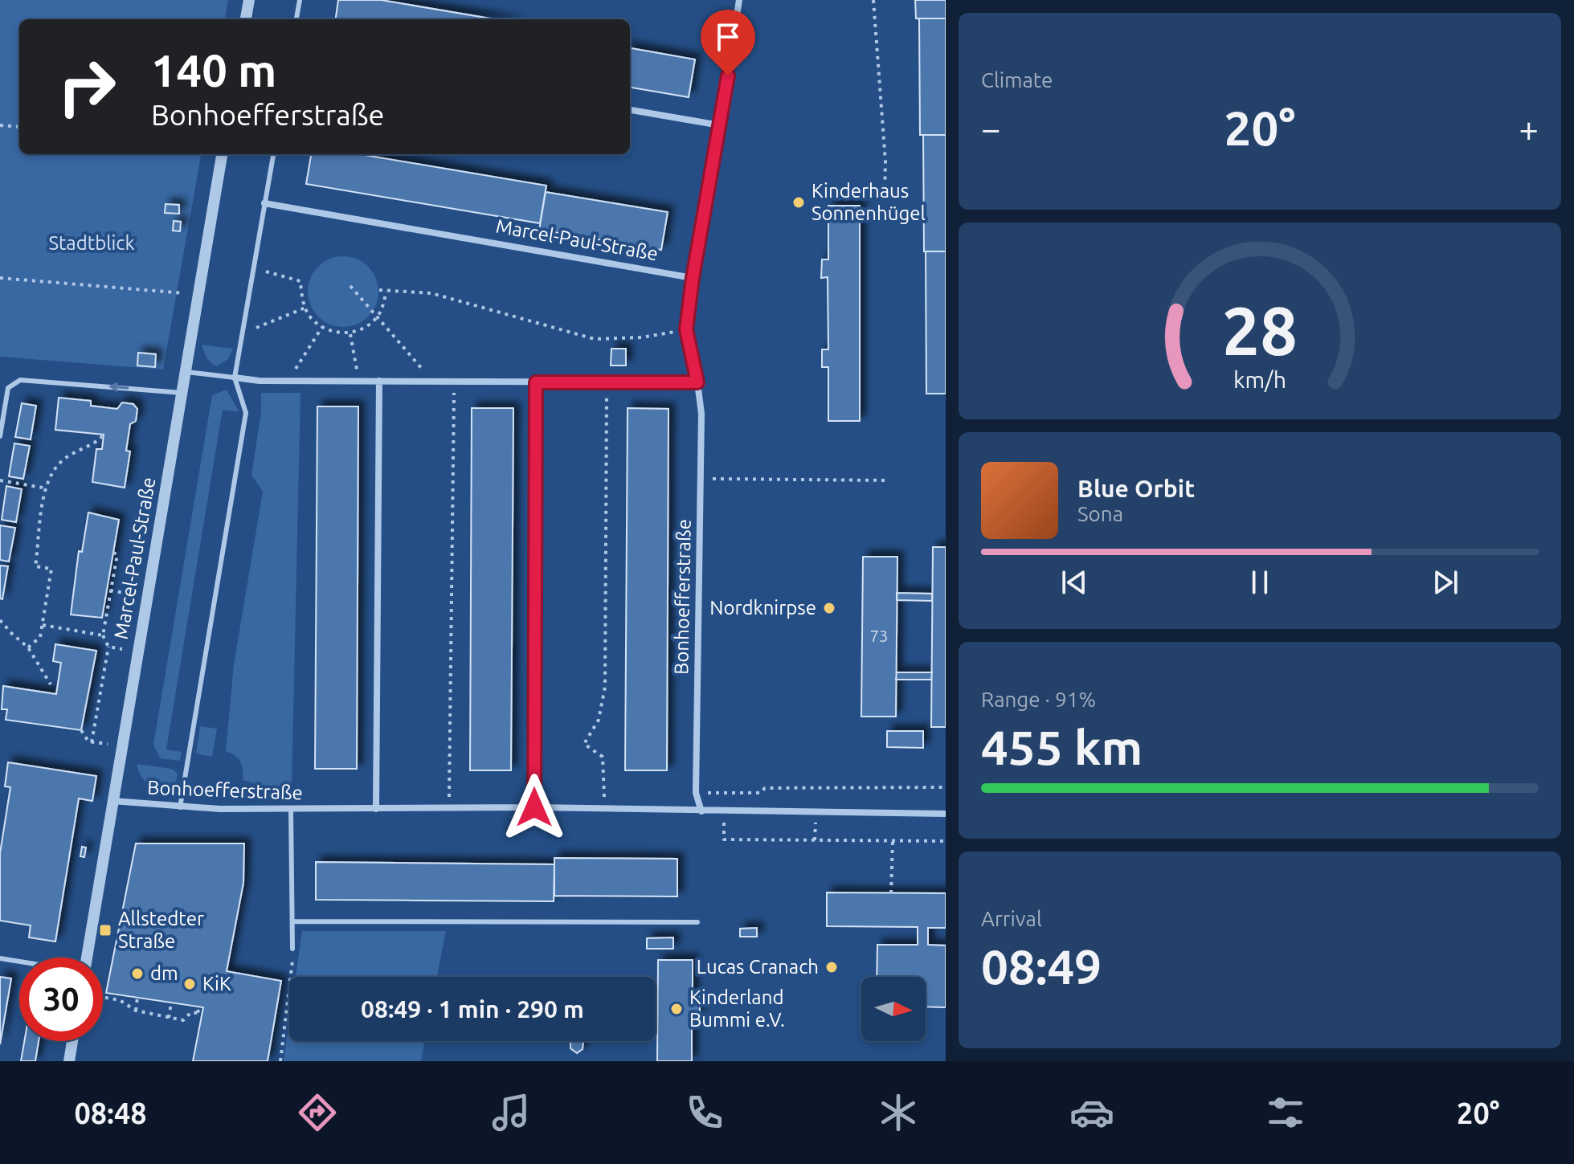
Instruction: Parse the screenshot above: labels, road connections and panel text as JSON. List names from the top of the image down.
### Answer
{
  "streets": {
    "street": ["Marcel-Paul-Straße", "Bonhoefferstraße"]
  },
  "crossings": [
    ["Marcel-Paul-Straße", "Bonhoefferstraße"]
  ],
  "parks": ["Stadtblick"],
  "places": {
    "other": [
      "Kinderhaus Sonnenhügel",
      "Nordknirpse",
      "Lucas Cranach",
      "dm",
      "KiK",
      "Kinderland Bummi e.V."
    ],
    "transit": ["Allstedter Straße"]
  },
  "house_numbers": ["73"],
  "north": "right",
  "page": {
    "tile": [
      "Climate",
      ["Range · 91%", "455 km"],
      ["Arrival", "08:49"]
    ],
    "turn": ["140 m", "Bonhoefferstraße"],
    "heat": ["−", "20°", "+"],
    "song": ["Blue Orbit", "Sona"],
    "limit": "30",
    "trip": "08:49 · 1 min · 290 m",
    "tabs": ["08:48", "20°"],
    "gauge": ["28", "km/h"]
  }
}
